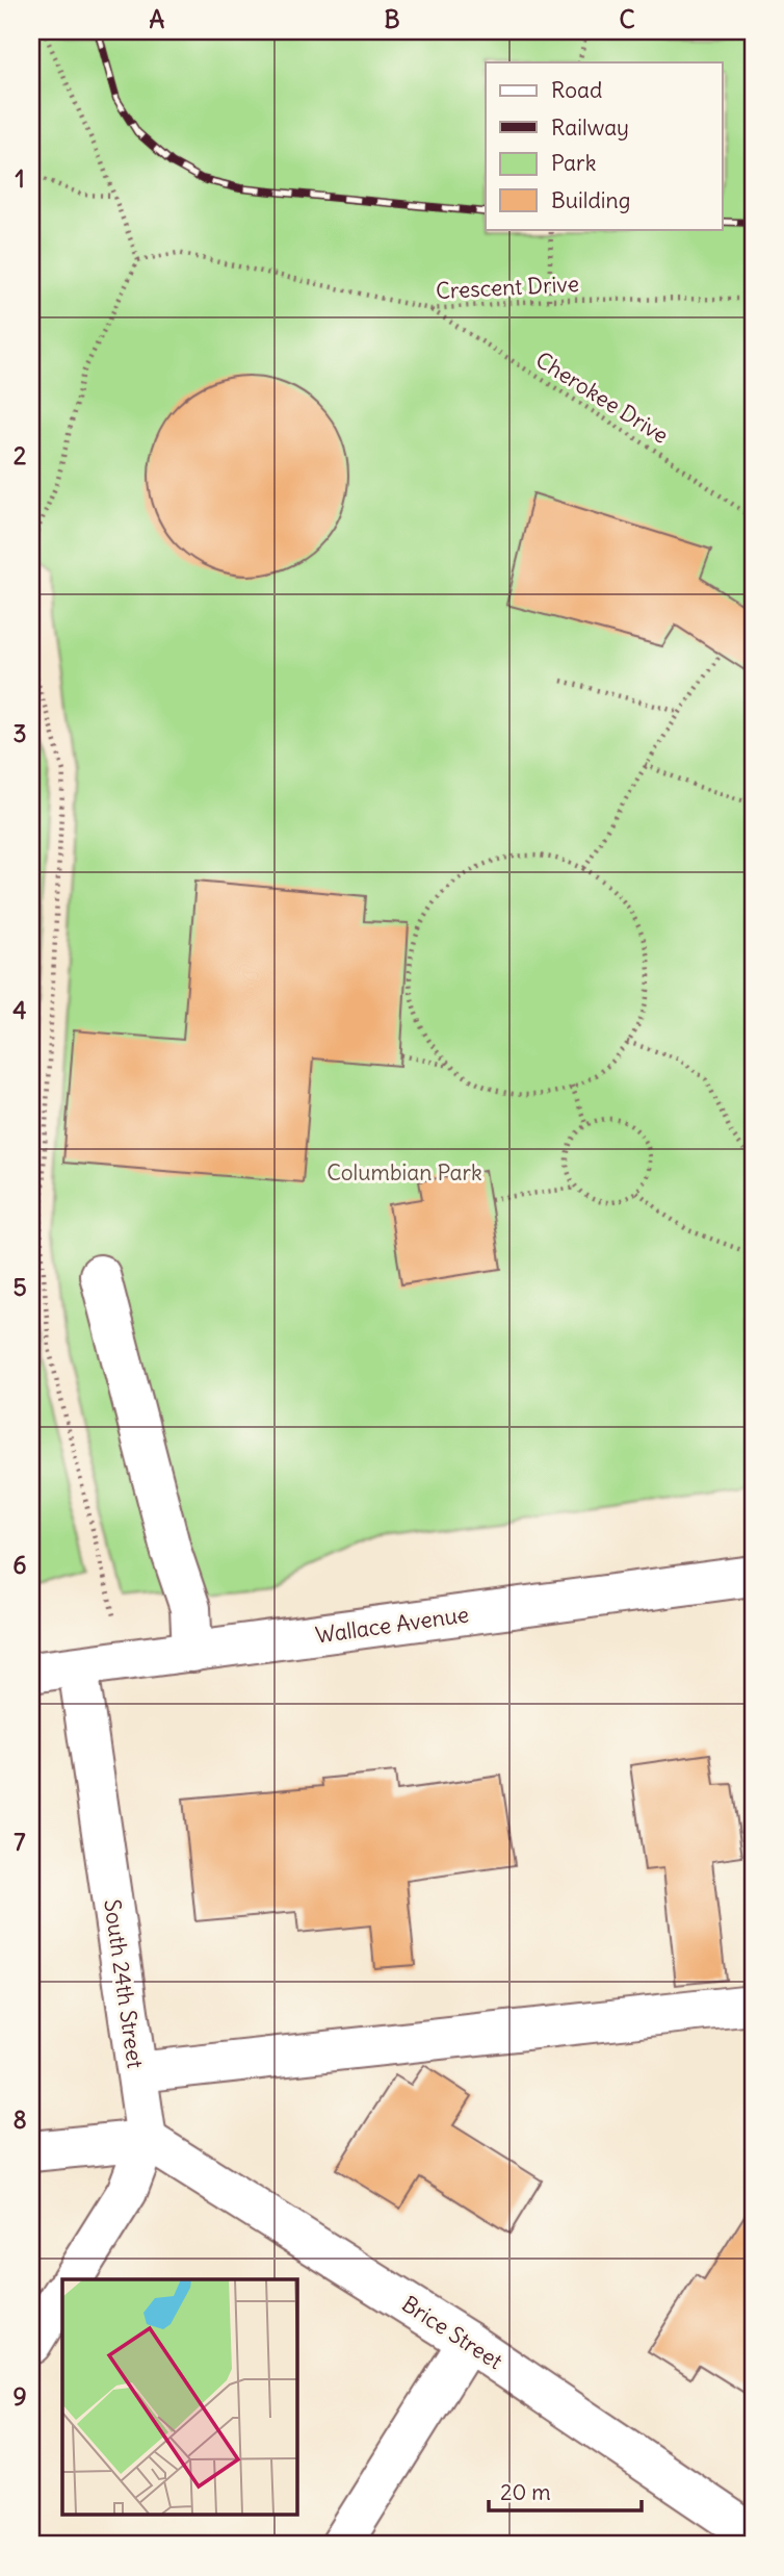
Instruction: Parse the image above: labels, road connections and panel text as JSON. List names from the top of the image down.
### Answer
{
  "streets": {
    "street": ["Wallace Avenue", "South 24th Street", "Brice Street"],
    "path": ["Crescent Drive", "Cherokee Drive"]
  },
  "crossings": [
    ["Crescent Drive", "Cherokee Drive"],
    ["Wallace Avenue", "South 24th Street"],
    ["South 24th Street", "Brice Street"]
  ],
  "parks": ["Columbian Park"],
  "legend": [
    "Road",
    "Railway",
    "Park",
    "Building"
  ],
  "scale_bar": "20 m",
  "grid": {
    "columns": ["A", "B", "C"],
    "rows": [
      "1",
      "2",
      "3",
      "4",
      "5",
      "6",
      "7",
      "8",
      "9"
    ]
  }
}
